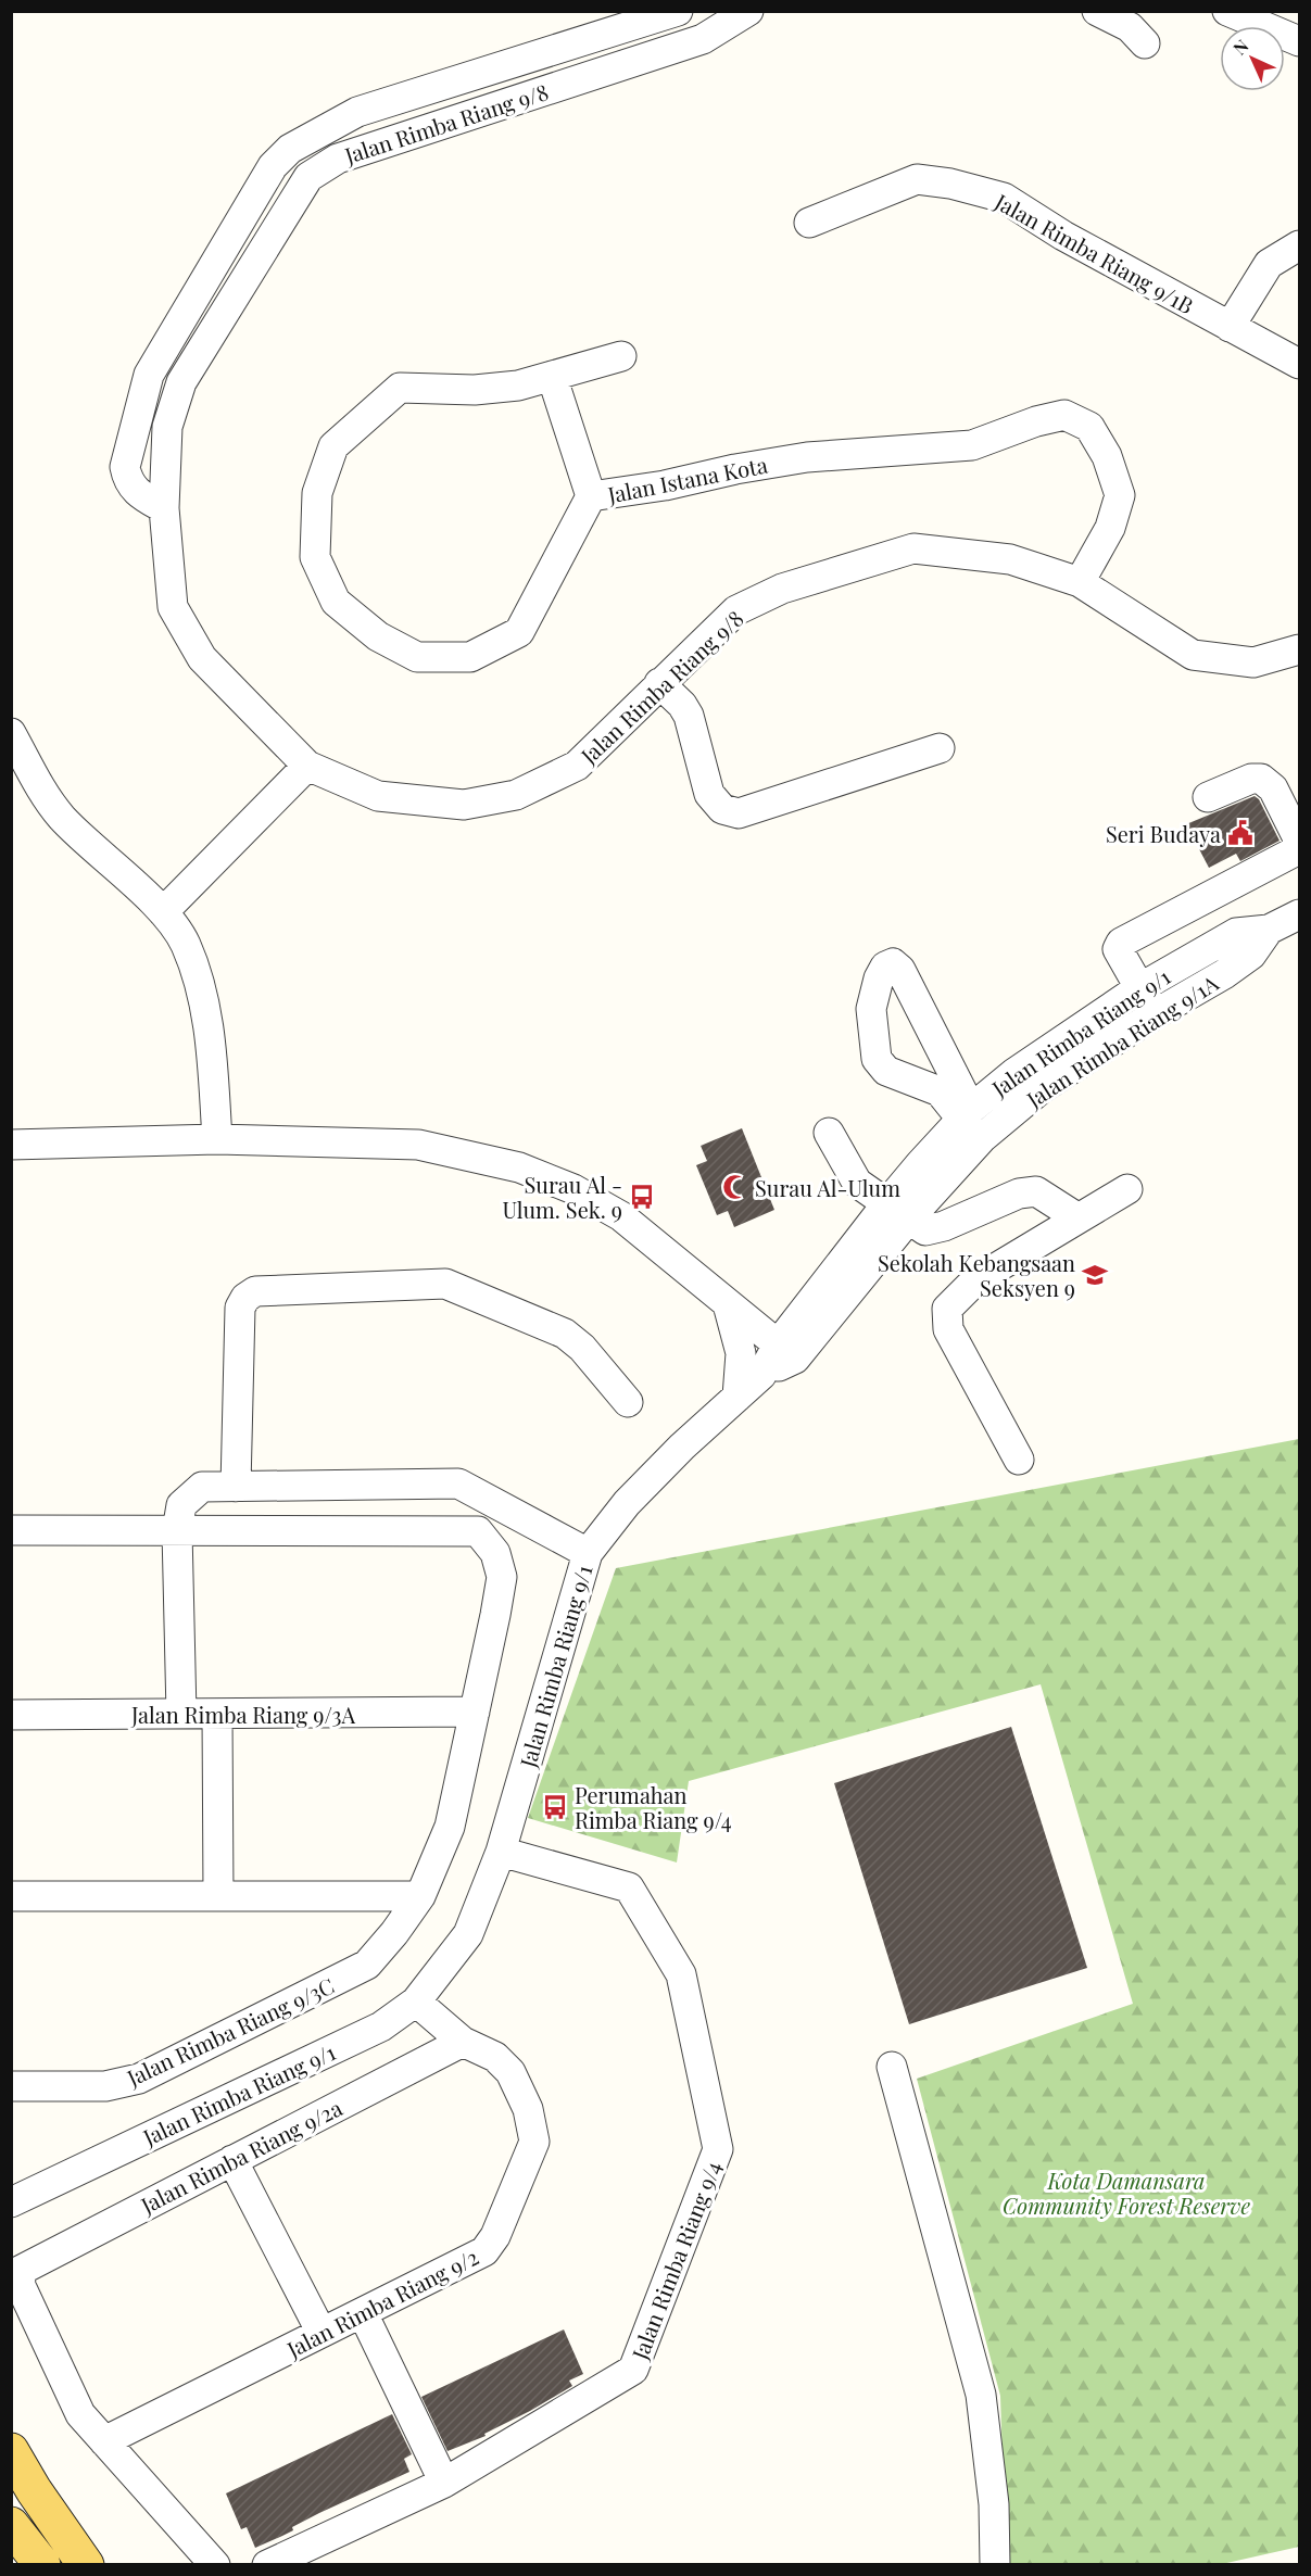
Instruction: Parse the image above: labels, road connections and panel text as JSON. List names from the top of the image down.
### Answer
{
  "streets": {
    "street": [
      "Jalan Rimba Riang 9/8",
      "Jalan Rimba Riang 9/1B",
      "Jalan Istana Kota",
      "Jalan Rimba Riang 9/1",
      "Jalan Rimba Riang 9/1A",
      "Jalan Rimba Riang 9/3A",
      "Jalan Rimba Riang 9/3C",
      "Jalan Rimba Riang 9/2a",
      "Jalan Rimba Riang 9/4",
      "Jalan Rimba Riang 9/2"
    ]
  },
  "crossings": [
    ["Jalan Rimba Riang 9/8", "Jalan Istana Kota"],
    ["Jalan Rimba Riang 9/1", "Jalan Rimba Riang 9/1A"],
    ["Jalan Rimba Riang 9/1", "Jalan Rimba Riang 9/4"],
    ["Jalan Rimba Riang 9/1", "Jalan Rimba Riang 9/2"],
    ["Jalan Rimba Riang 9/2a", "Jalan Rimba Riang 9/2"]
  ],
  "parks": ["Kota Damansara Community Forest Reserve"],
  "places": {
    "public building": ["Seri Budaya"],
    "mosque": ["Surau Al-Ulum"],
    "bus stop": ["Surau Al - Ulum. Sek. 9", "Perumahan Rimba Riang 9/4"],
    "school or university": ["Sekolah Kebangsaan Seksyen 9"]
  },
  "north": "top left"
}
